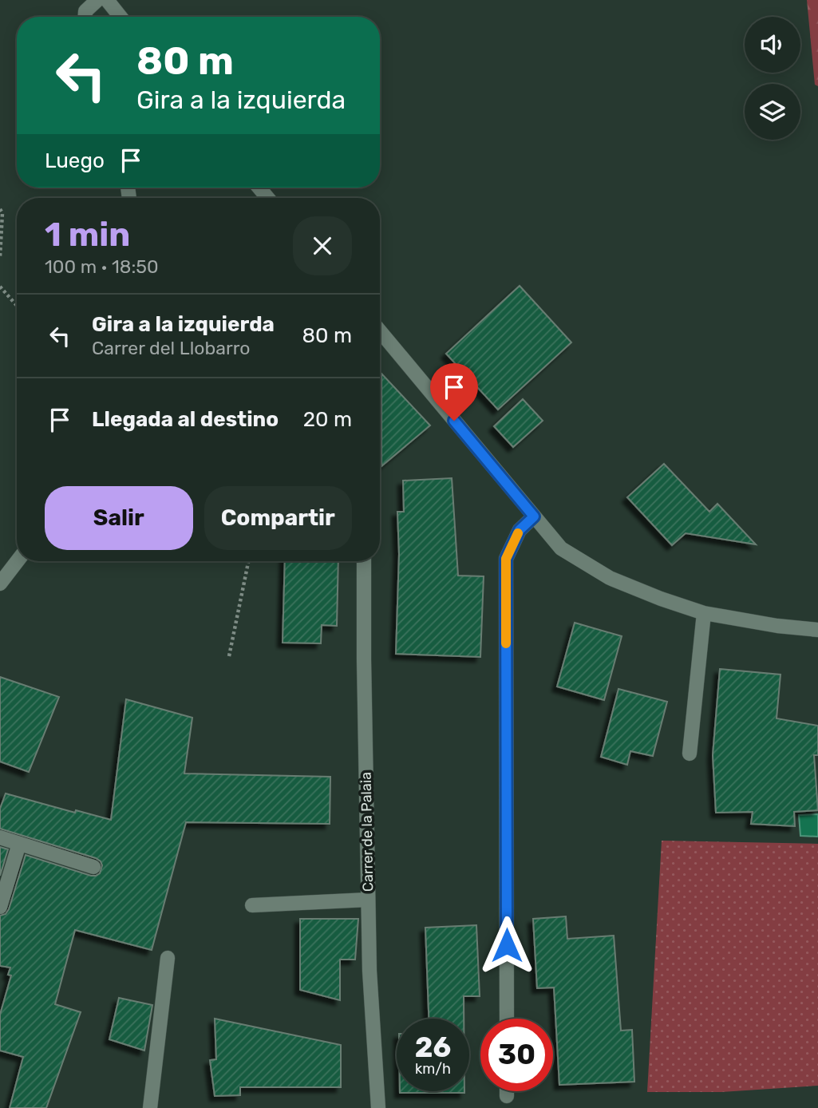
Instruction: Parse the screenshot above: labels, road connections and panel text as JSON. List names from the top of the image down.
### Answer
{
  "streets": {
    "street": ["Carrer de la Palaia"]
  },
  "page": {
    "turn": ["80 m", "Gira a la izquierda"],
    "then": "Luego",
    "heading": ["1 min", "100 m · 18:50"],
    "list": [
      {
        "name": "Gira a la izquierda",
        "note": "Carrer del Llobarro",
        "value": "80 m"
      },
      {
        "name": "Llegada al destino",
        "value": "20 m"
      }
    ],
    "buttons": ["Salir", "Compartir"],
    "speed": "26 km/h",
    "limit": "30"
  }
}
